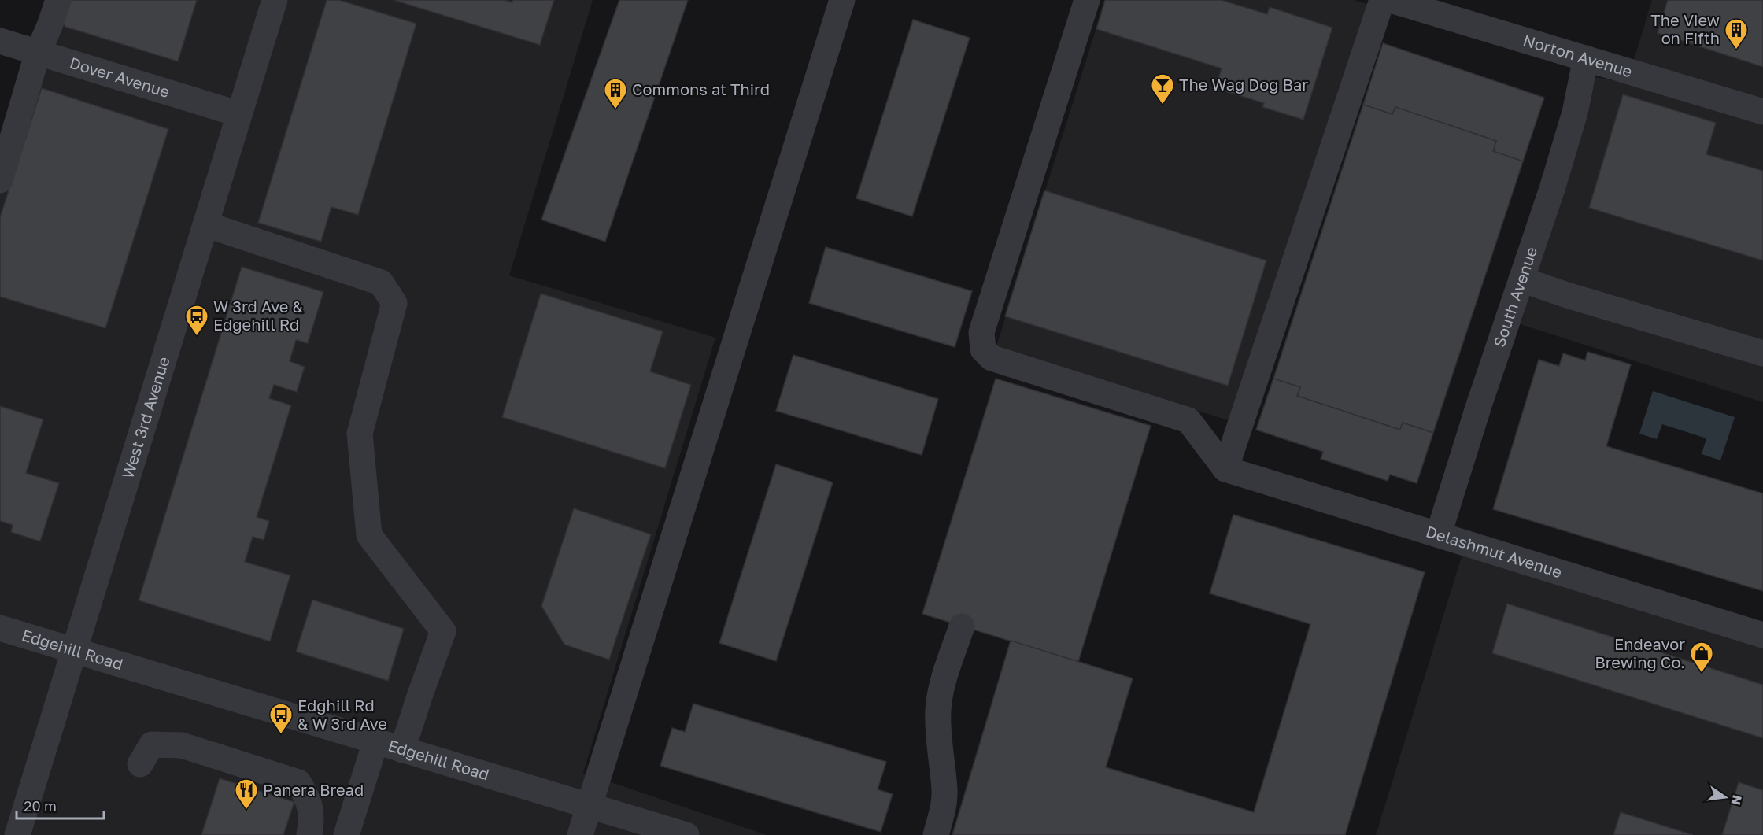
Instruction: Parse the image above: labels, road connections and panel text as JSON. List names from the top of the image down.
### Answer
{
  "streets": {
    "street": [
      "Norton Avenue",
      "Dover Avenue",
      "South Avenue",
      "West 3rd Avenue",
      "Delashmut Avenue",
      "Edgehill Road"
    ]
  },
  "crossings": [
    ["Norton Avenue", "South Avenue"],
    ["Dover Avenue", "West 3rd Avenue"],
    ["South Avenue", "Delashmut Avenue"],
    ["West 3rd Avenue", "Edgehill Road"]
  ],
  "places": {
    "building": ["The View on Fifth", "Commons at Third"],
    "bar": ["The Wag Dog Bar"],
    "bus stop": ["W 3rd Ave & Edgehill Rd", "Edghill Rd & W 3rd Ave"],
    "shop": ["Endeavor Brewing Co."],
    "restaurant": ["Panera Bread"]
  },
  "scale_bar": "20 m",
  "north": "right"
}
